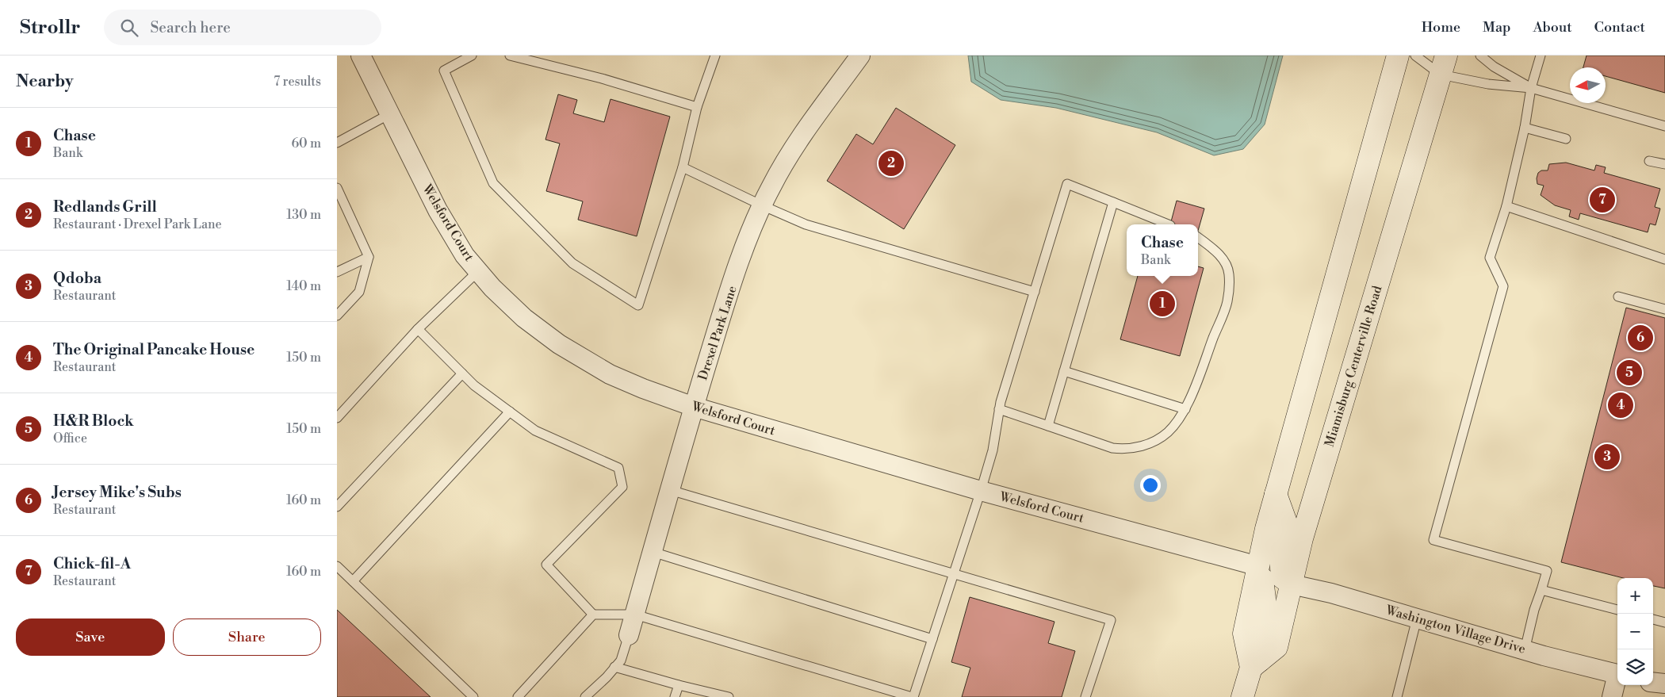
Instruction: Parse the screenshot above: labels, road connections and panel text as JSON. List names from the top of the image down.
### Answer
{
  "streets": {
    "main road": ["Miamisburg Centerville Road"],
    "street": ["Welsford Court", "Drexel Park Lane", "Washington Village Drive"]
  },
  "crossings": [
    ["Welsford Court", "Drexel Park Lane"],
    ["Miamisburg Centerville Road", "Washington Village Drive"]
  ],
  "north": "left",
  "page": {
    "header": "Strollr",
    "search": "Search here",
    "nav": [
      "Home",
      "Map",
      "About",
      "Contact"
    ],
    "heading": ["Nearby", "7 results"],
    "list": [
      {
        "mark": "1",
        "name": "Chase",
        "note": "Bank",
        "value": "60 m"
      },
      {
        "mark": "2",
        "name": "Redlands Grill",
        "note": "Restaurant · Drexel Park Lane",
        "value": "130 m"
      },
      {
        "mark": "3",
        "name": "Qdoba",
        "note": "Restaurant",
        "value": "140 m"
      },
      {
        "mark": "4",
        "name": "The Original Pancake House",
        "note": "Restaurant",
        "value": "150 m"
      },
      {
        "mark": "5",
        "name": "H&R Block",
        "note": "Office",
        "value": "150 m"
      },
      {
        "mark": "6",
        "name": "Jersey Mike's Subs",
        "note": "Restaurant",
        "value": "160 m"
      },
      {
        "mark": "7",
        "name": "Chick-fil-A",
        "note": "Restaurant",
        "value": "160 m"
      }
    ],
    "pins": [
      "2",
      "7",
      "1",
      "6",
      "5",
      "4",
      "3"
    ],
    "popup": ["Chase", "Bank"],
    "map_buttons": ["+", "−"],
    "buttons": ["Save", "Share"]
  }
}
